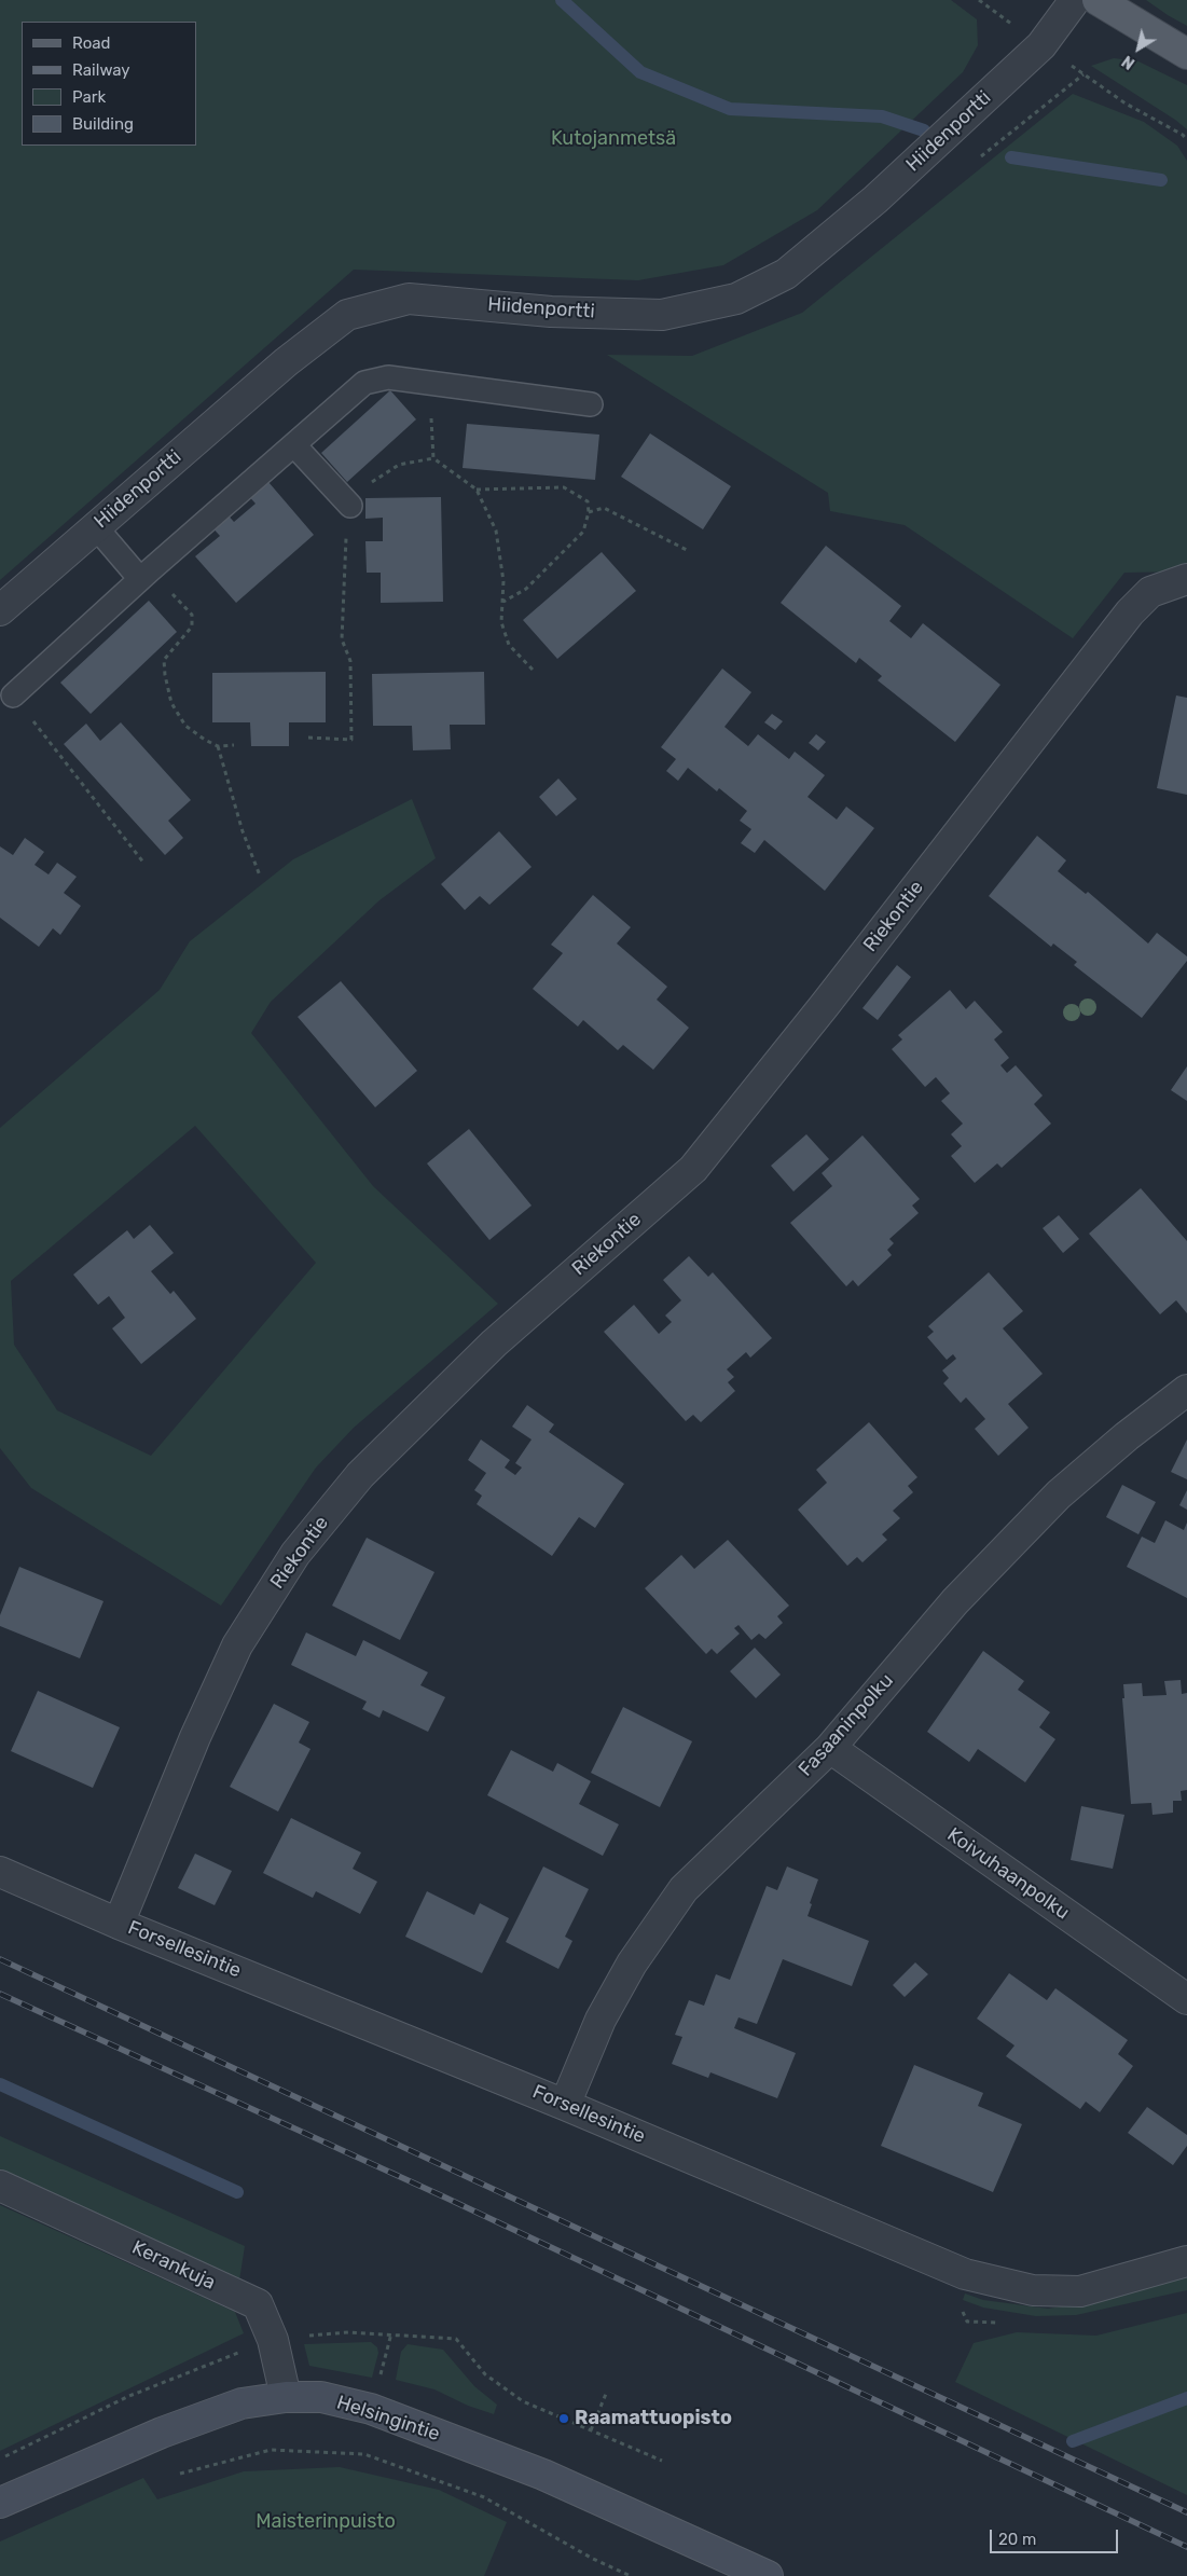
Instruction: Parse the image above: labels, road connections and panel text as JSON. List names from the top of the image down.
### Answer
{
  "streets": {
    "main road": ["Helsingintie"],
    "street": [
      "Hiidenportti",
      "Riekontie",
      "Fasaaninpolku",
      "Koivuhaanpolku",
      "Forsellesintie",
      "Kerankuja"
    ]
  },
  "crossings": [
    ["Riekontie", "Forsellesintie"],
    ["Fasaaninpolku", "Koivuhaanpolku"],
    ["Fasaaninpolku", "Forsellesintie"],
    ["Kerankuja", "Helsingintie"]
  ],
  "parks": ["Kutojanmetsä", "Maisterinpuisto"],
  "places": ["Raamattuopisto"],
  "legend": [
    "Road",
    "Railway",
    "Park",
    "Building"
  ],
  "scale_bar": "20 m",
  "north": "bottom left"
}
